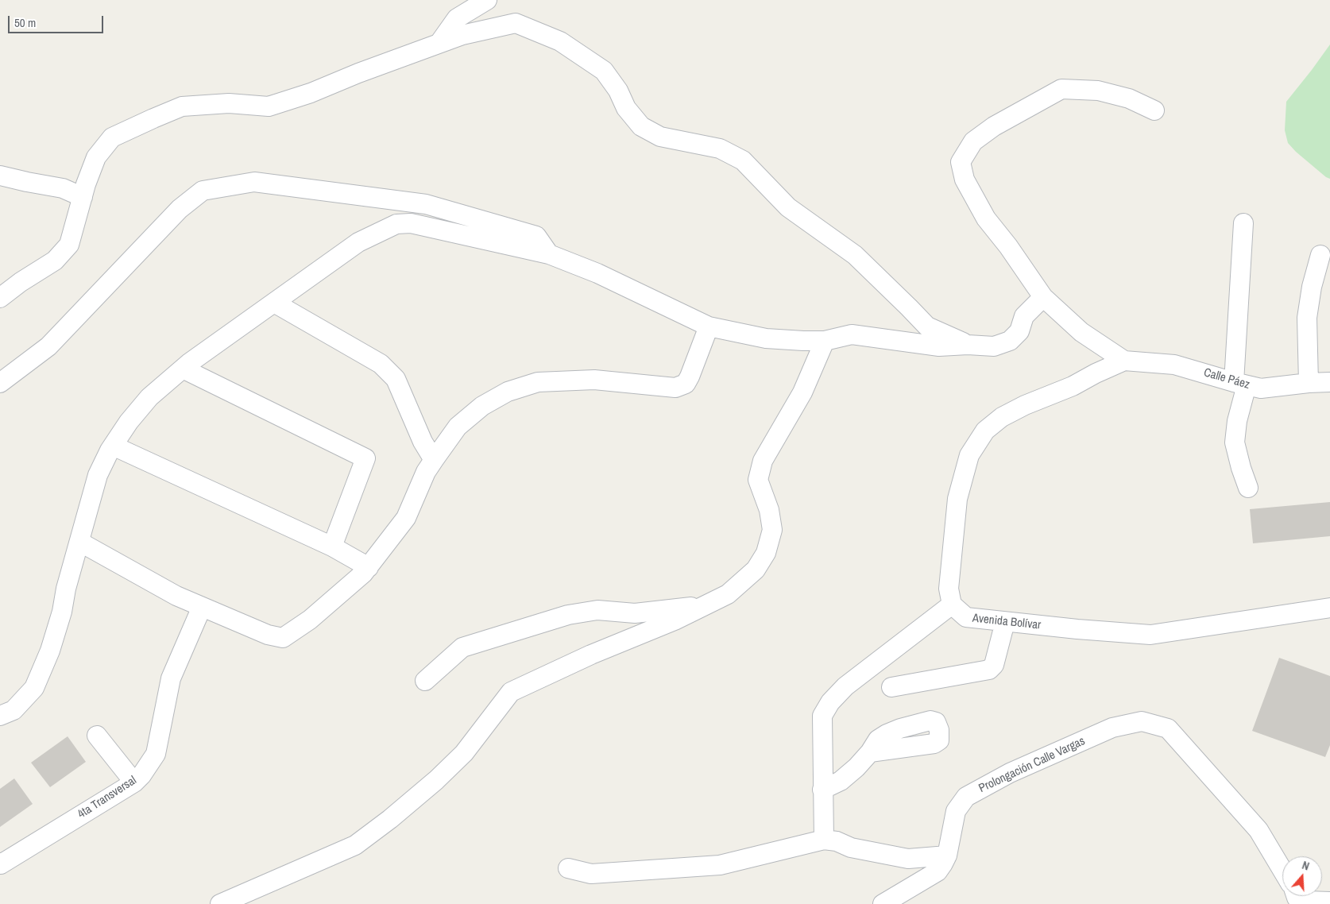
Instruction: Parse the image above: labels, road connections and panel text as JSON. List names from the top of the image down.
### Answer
{
  "streets": {
    "street": [
      "Calle Páez",
      "Avenida Bolívar",
      "Prolongación Calle Vargas",
      "4ta Transversal"
    ]
  },
  "scale_bar": "50 m",
  "north": "top"
}
